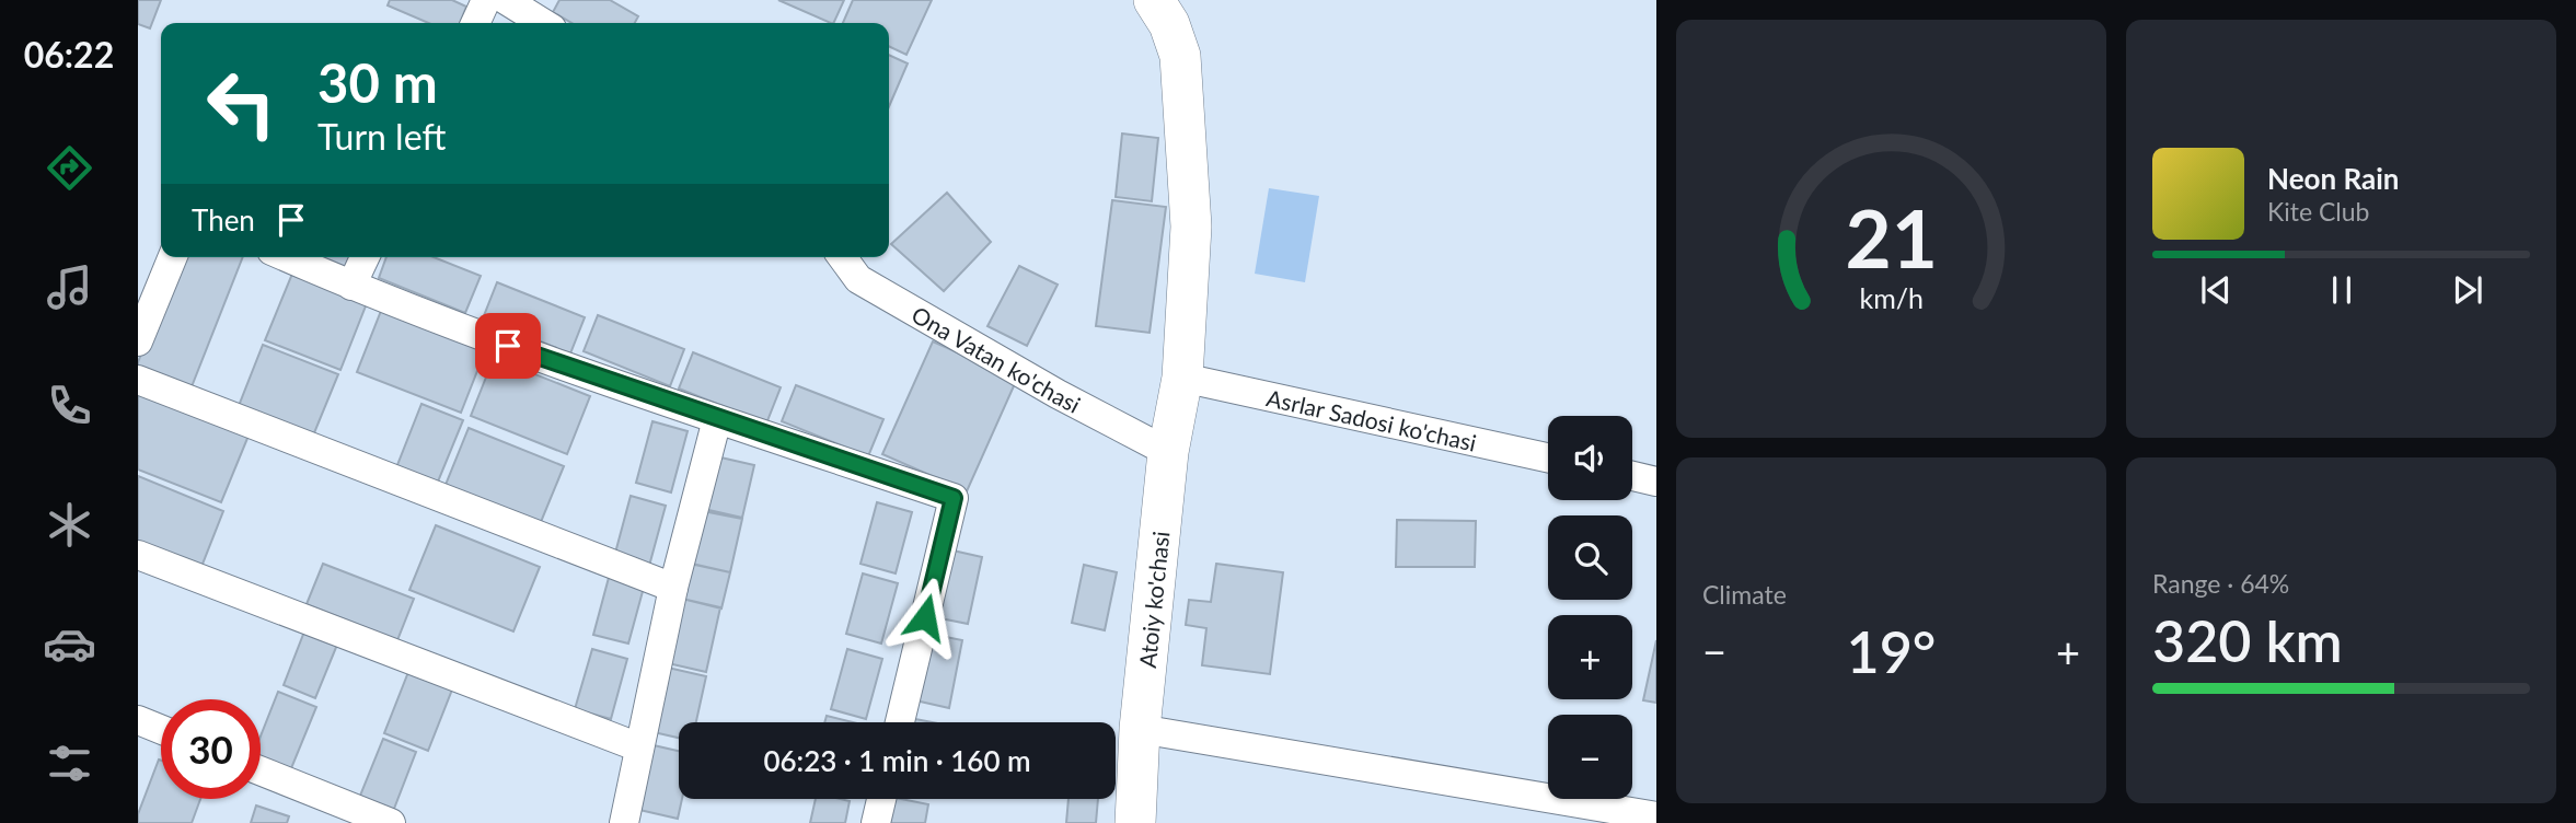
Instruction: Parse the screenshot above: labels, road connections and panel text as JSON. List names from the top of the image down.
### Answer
{
  "streets": {
    "street": ["Ona Vatan ko'chasi", "Asrlar Sadosi ko'chasi", "Atoiy ko'chasi"]
  },
  "crossings": [
    ["Ona Vatan ko'chasi", "Atoiy ko'chasi"],
    ["Asrlar Sadosi ko'chasi", "Atoiy ko'chasi"]
  ],
  "page": {
    "tabs": "06:22",
    "turn": ["30 m", "Turn left"],
    "song": ["Neon Rain", "Kite Club"],
    "then": "Then",
    "map_buttons": ["+", "−"],
    "tile": [
      "Climate",
      ["Range · 64%", "320 km"]
    ],
    "heat": ["−", "19°", "+"],
    "limit": "30",
    "trip": "06:23 · 1 min · 160 m",
    "gauge": ["21", "km/h"]
  }
}
